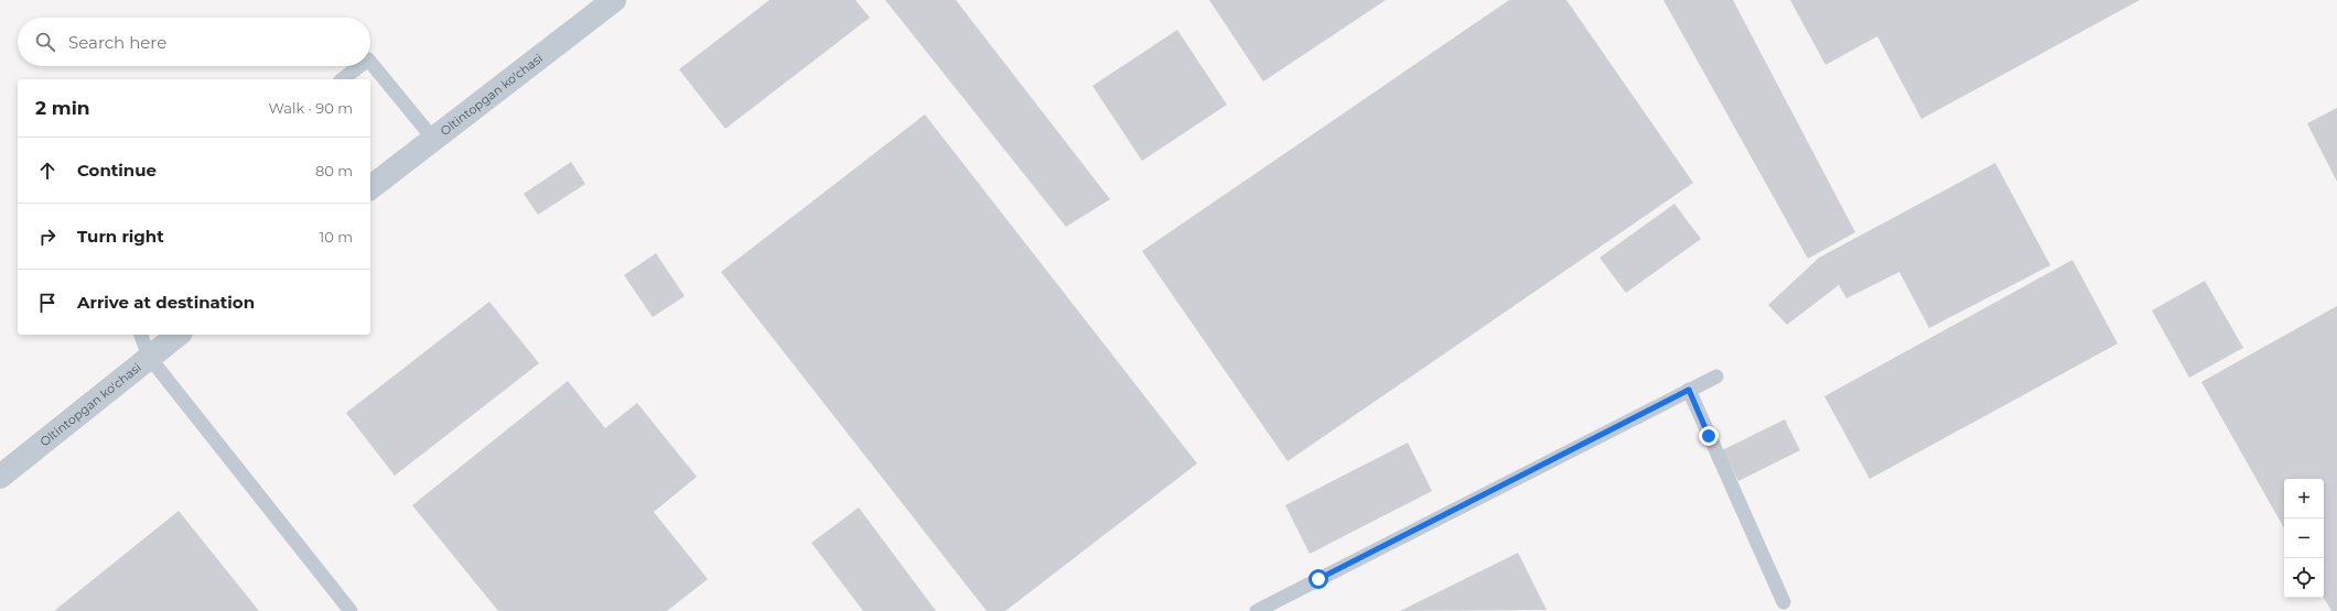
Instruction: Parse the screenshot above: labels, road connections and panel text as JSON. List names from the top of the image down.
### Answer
{
  "streets": {
    "street": ["Oltintopgan ko'chasi"]
  },
  "page": {
    "search": "Search here",
    "heading": ["2 min", "Walk · 90 m"],
    "list": [
      ["Continue", "80 m"],
      ["Turn right", "10 m"],
      "Arrive at destination"
    ],
    "map_buttons": ["+", "−"]
  }
}
